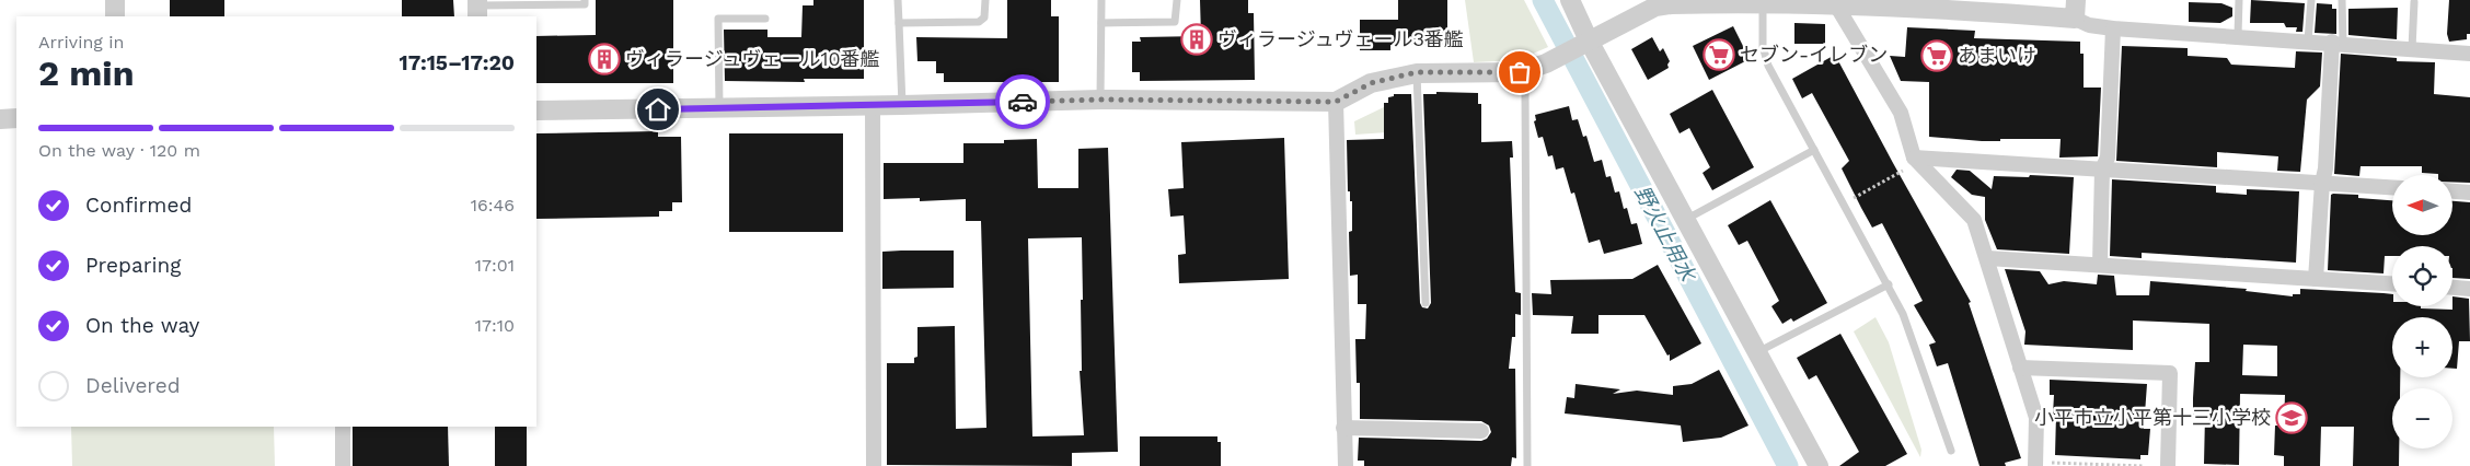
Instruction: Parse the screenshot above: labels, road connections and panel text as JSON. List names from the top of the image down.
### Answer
{
  "water": ["野火止用水"],
  "places": {
    "building": ["ヴィラージュヴェール3番艦", "ヴィラージュヴェール10番艦"],
    "supermarket": ["セブン-イレブン", "あまいけ"],
    "school or university": ["小平市立小平第十三小学校"]
  },
  "north": "left",
  "page": {
    "heading": ["2 min", "Arriving in", "17:15–17:20"],
    "bar": "On the way · 120 m",
    "map_buttons": ["+", "−"],
    "list": [
      ["Confirmed", "16:46"],
      ["Preparing", "17:01"],
      ["On the way", "17:10"],
      "Delivered"
    ]
  }
}
